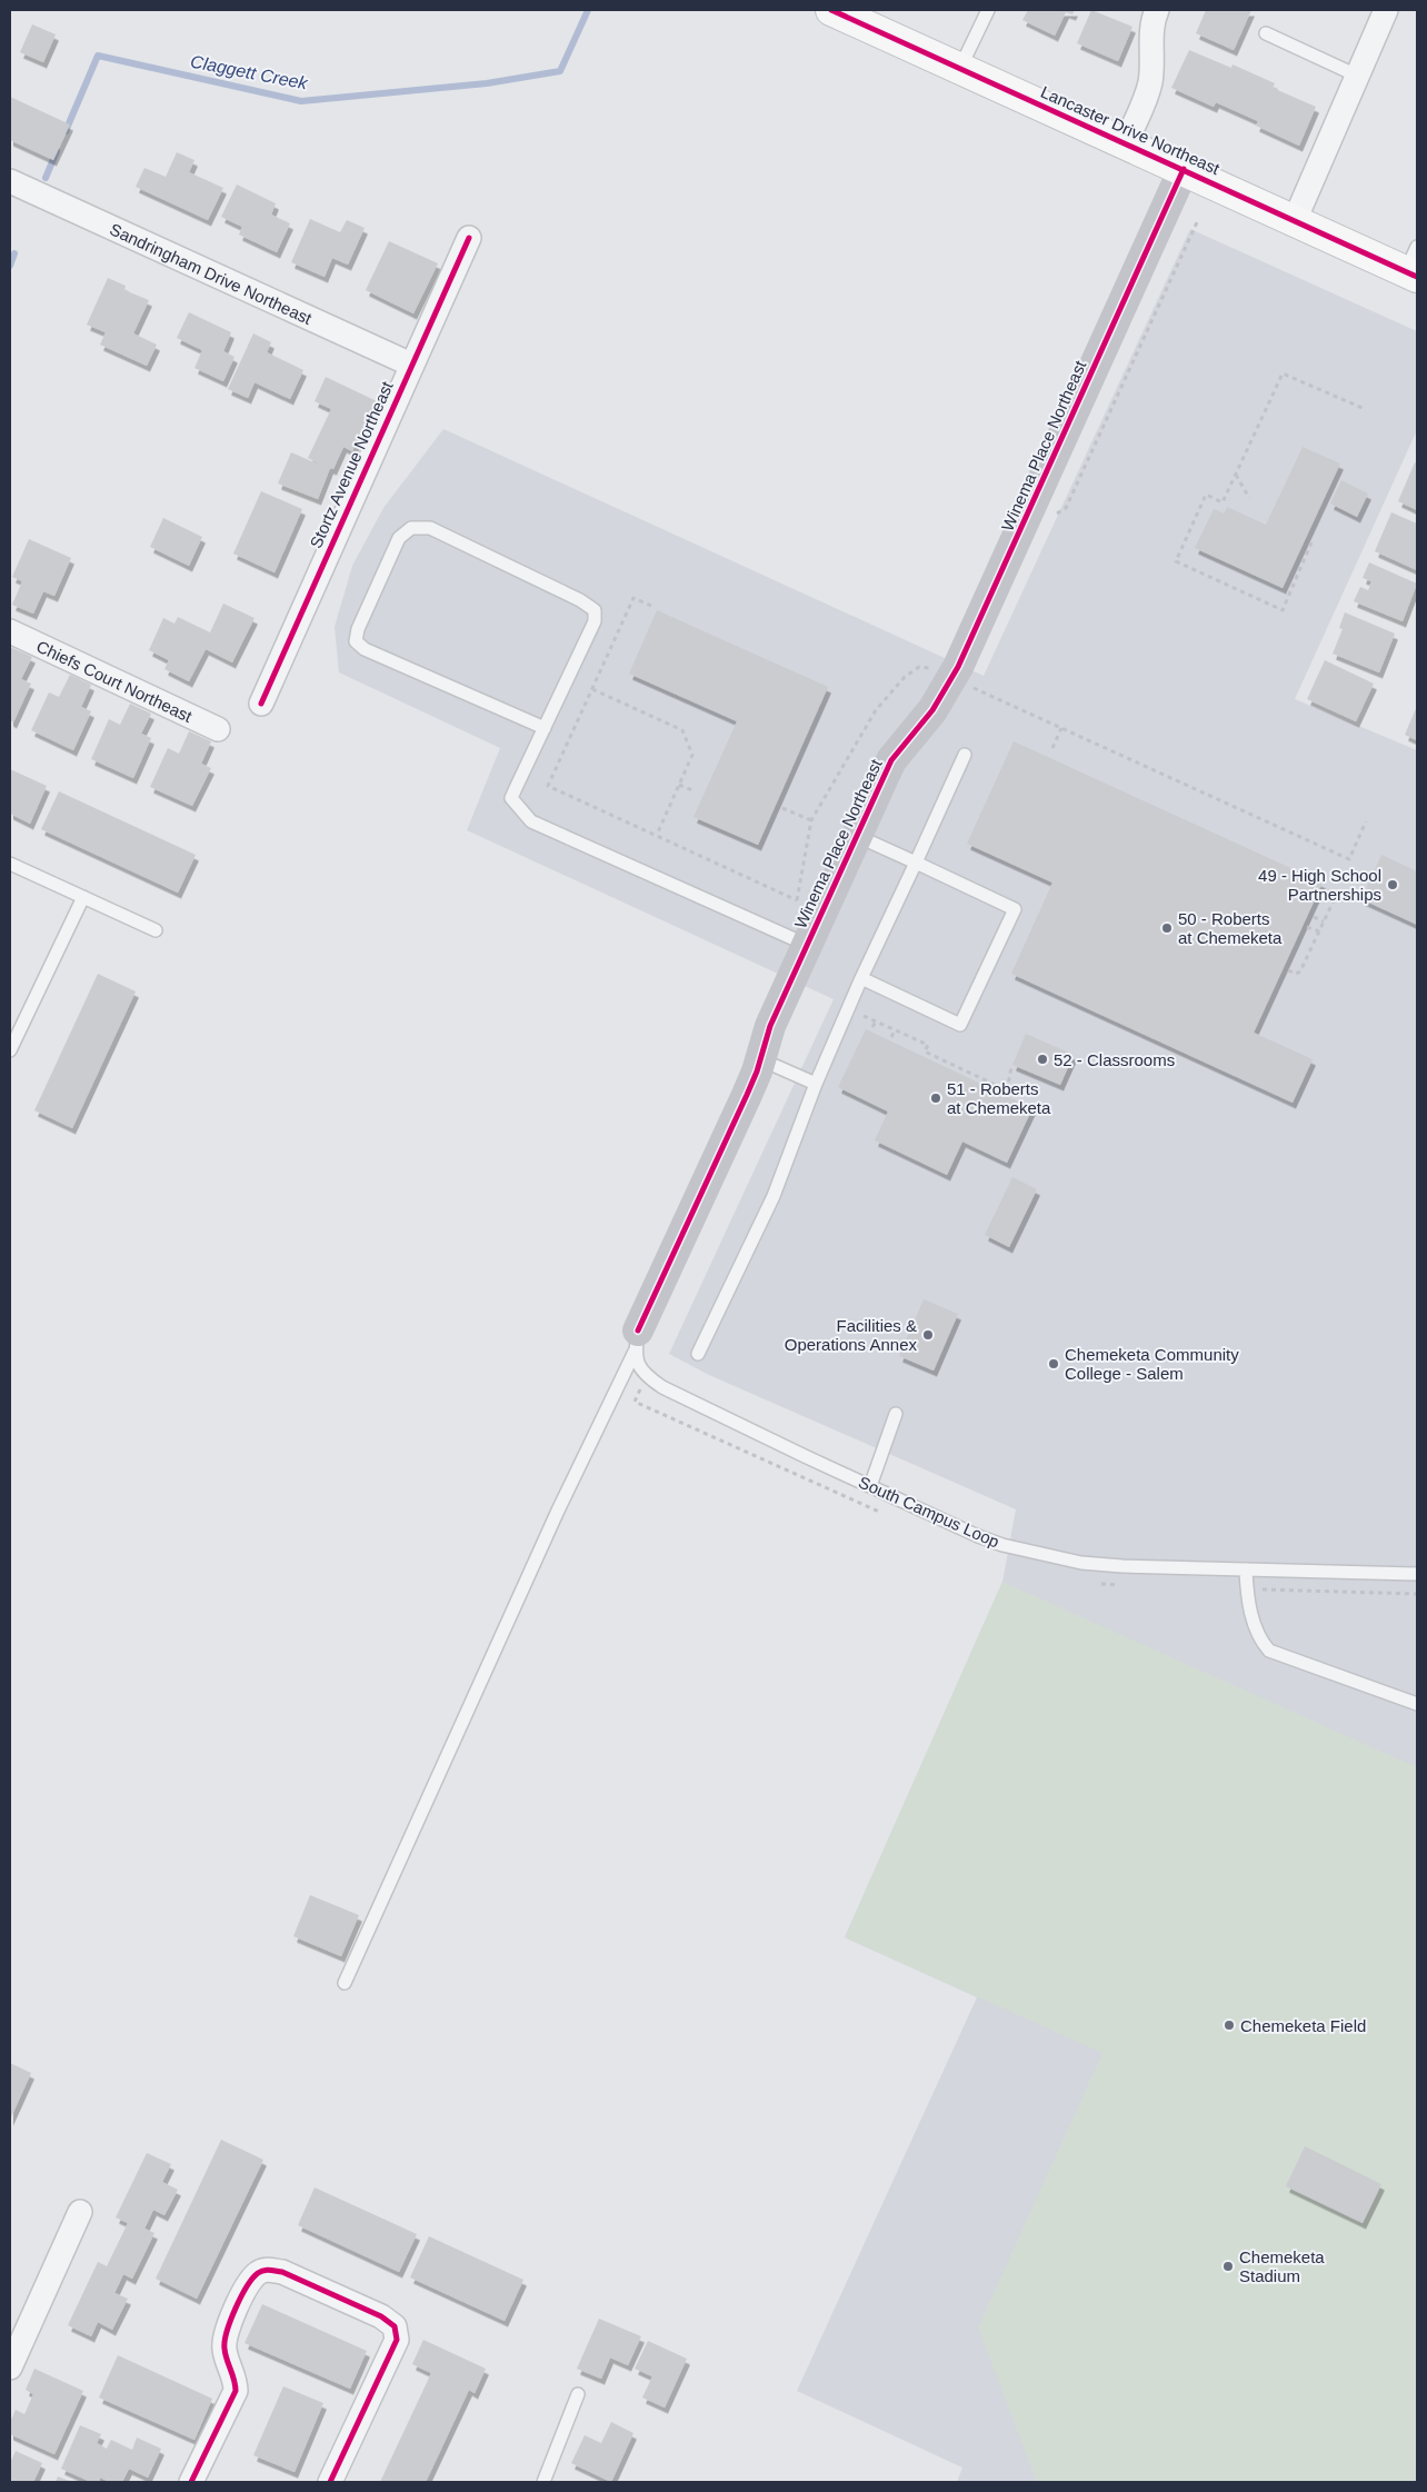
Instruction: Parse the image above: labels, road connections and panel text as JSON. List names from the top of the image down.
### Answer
{
  "streets": {
    "main road": ["Lancaster Drive Northeast"],
    "street": [
      "Sandringham Drive Northeast",
      "Winema Place Northeast",
      "Stortz Avenue Northeast",
      "Chiefs Court Northeast"
    ],
    "lane": ["South Campus Loop"]
  },
  "crossings": [
    ["Lancaster Drive Northeast", "Winema Place Northeast"],
    ["Sandringham Drive Northeast", "Stortz Avenue Northeast"]
  ],
  "water": ["Claggett Creek"],
  "places": [
    "49 - High School Partnerships",
    "50 - Roberts at Chemeketa",
    "52 - Classrooms",
    "51 - Roberts at Chemeketa",
    "Facilities & Operations Annex",
    "Chemeketa Community College - Salem",
    "Chemeketa Field",
    "Chemeketa Stadium"
  ]
}
